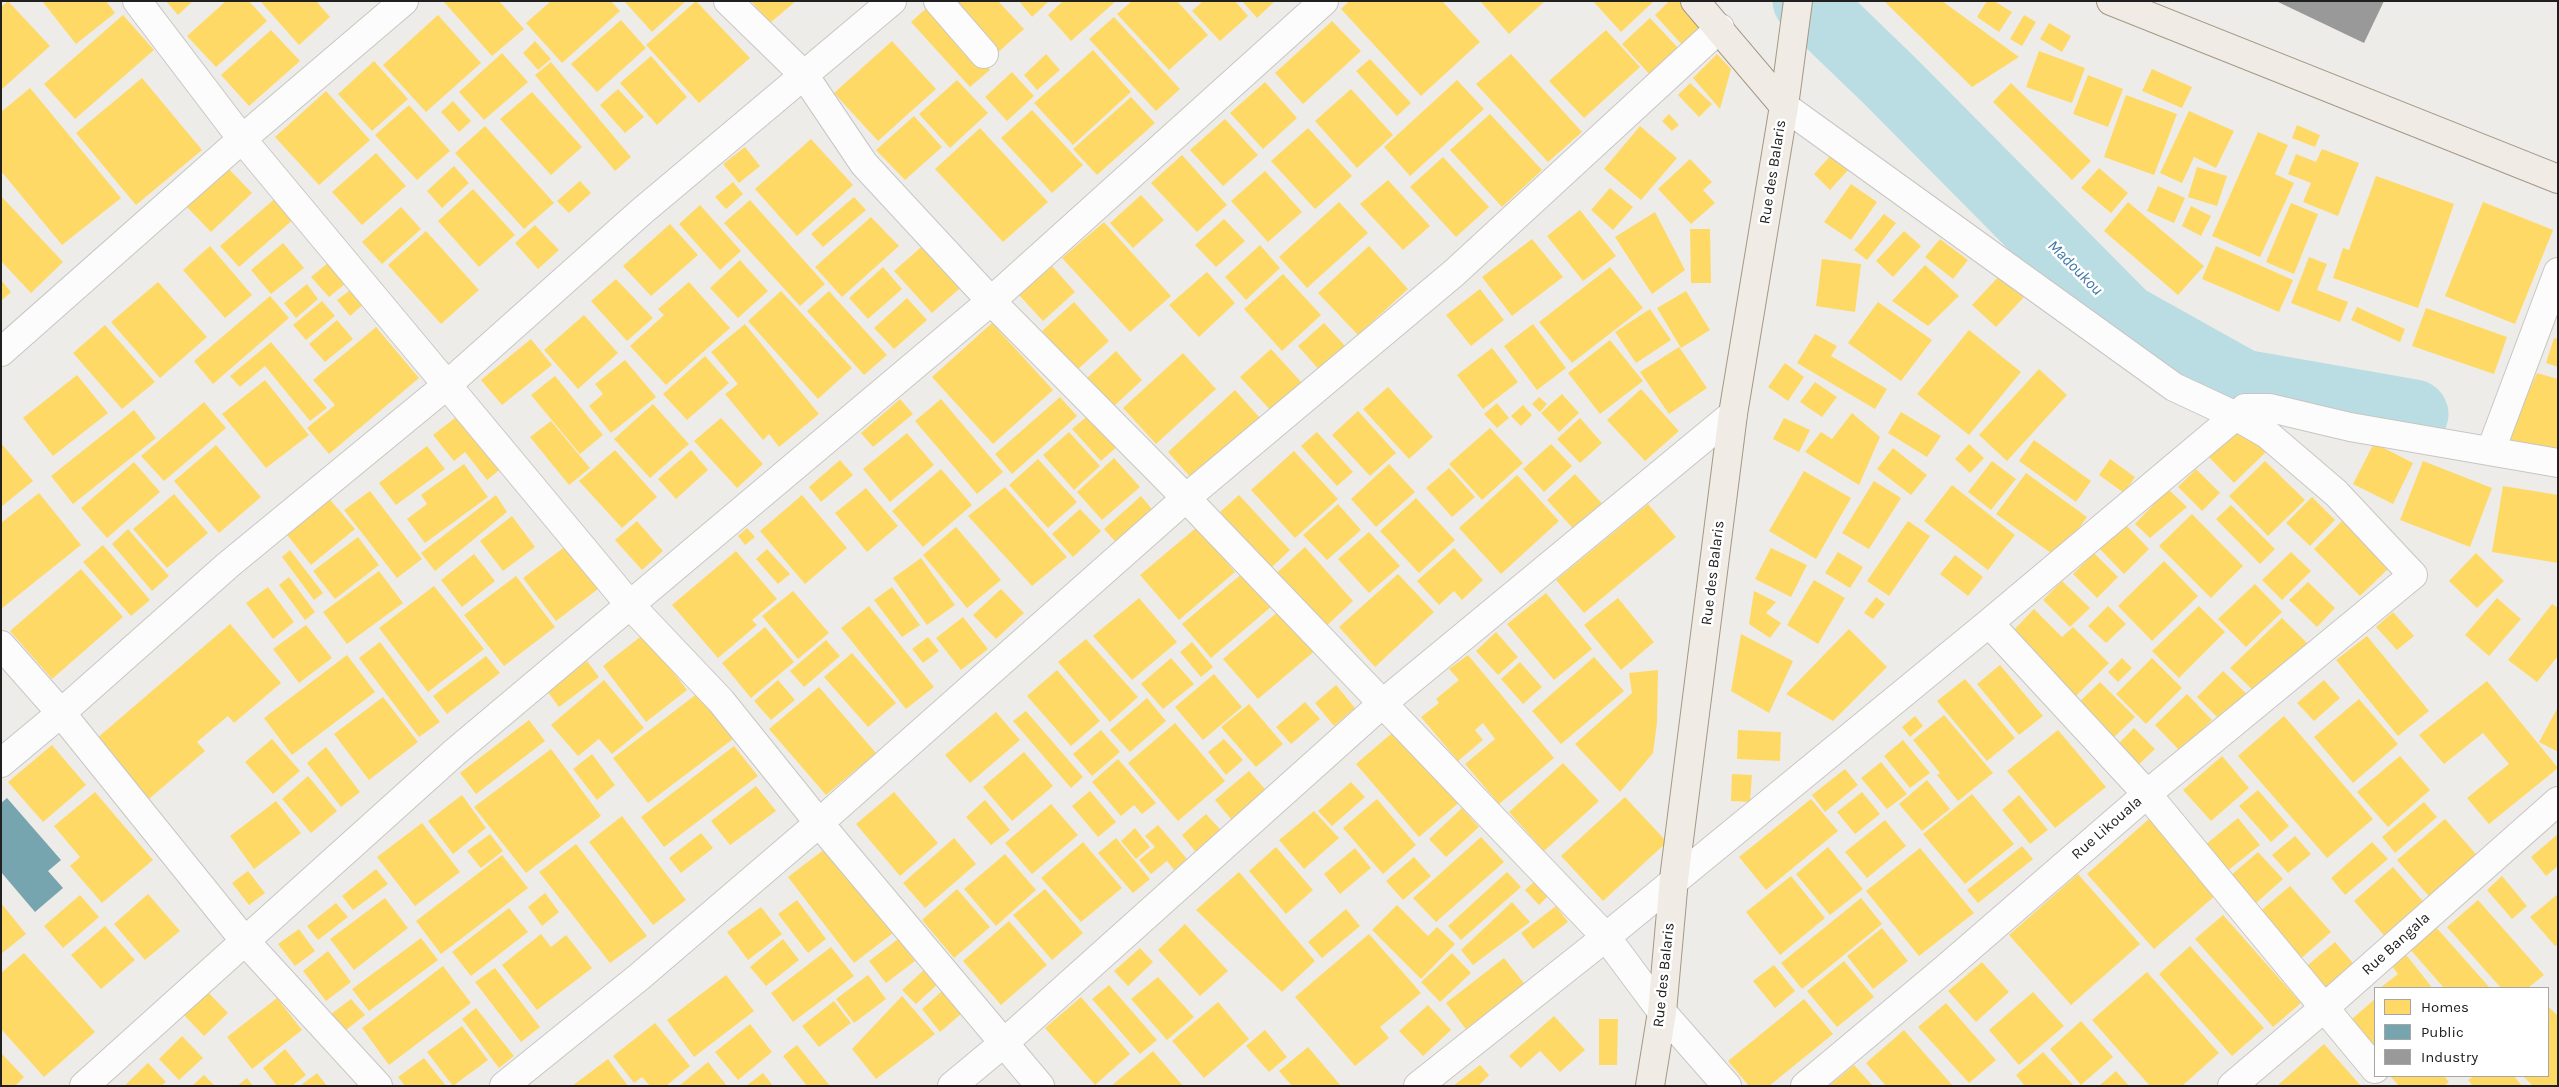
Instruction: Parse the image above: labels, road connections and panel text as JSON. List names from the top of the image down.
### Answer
{
  "streets": {
    "main road": ["Rue des Balaris"],
    "street": ["Rue Likouala", "Rue Bangala"]
  },
  "water": ["Madoukou"],
  "legend": ["Homes", "Public", "Industry"]
}
